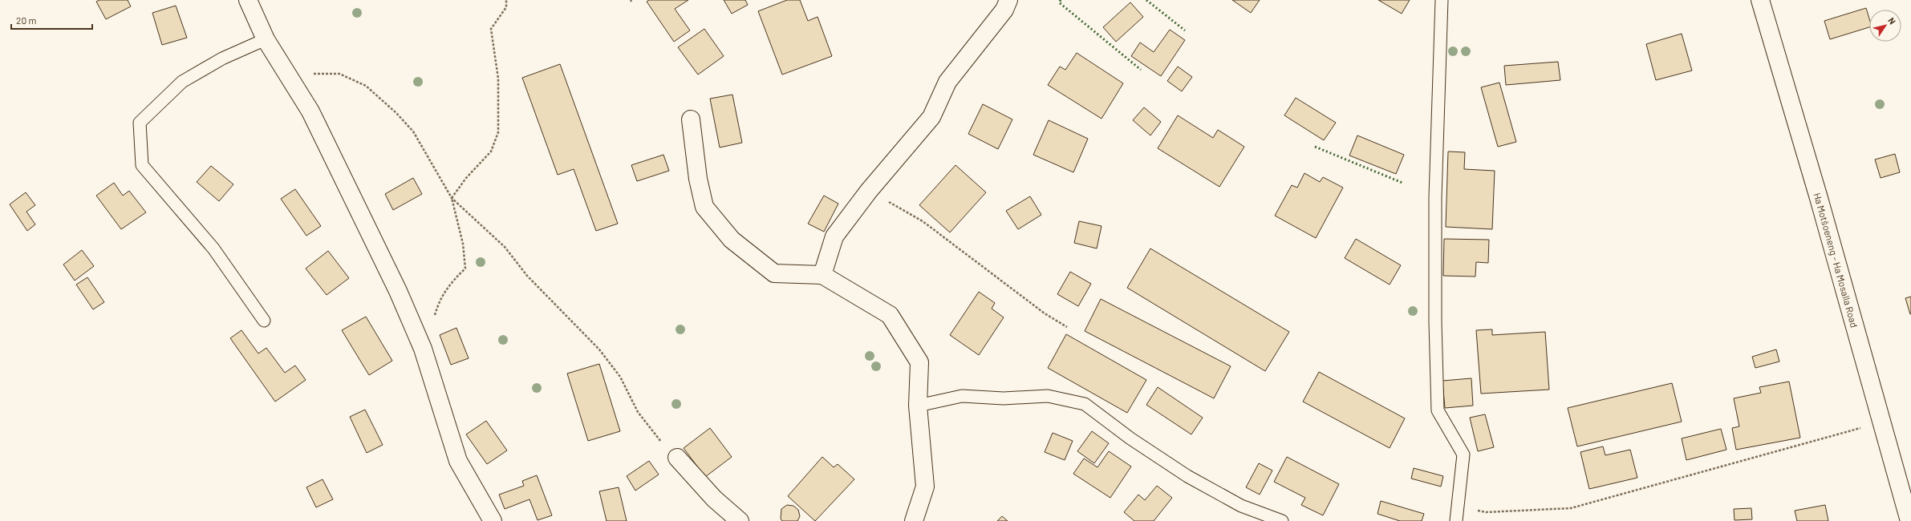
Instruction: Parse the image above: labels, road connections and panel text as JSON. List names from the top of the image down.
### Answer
{
  "streets": {
    "street": ["Ha Motšoeneng - Ha Mosalla Road"]
  },
  "scale_bar": "20 m",
  "north": "top right"
}
